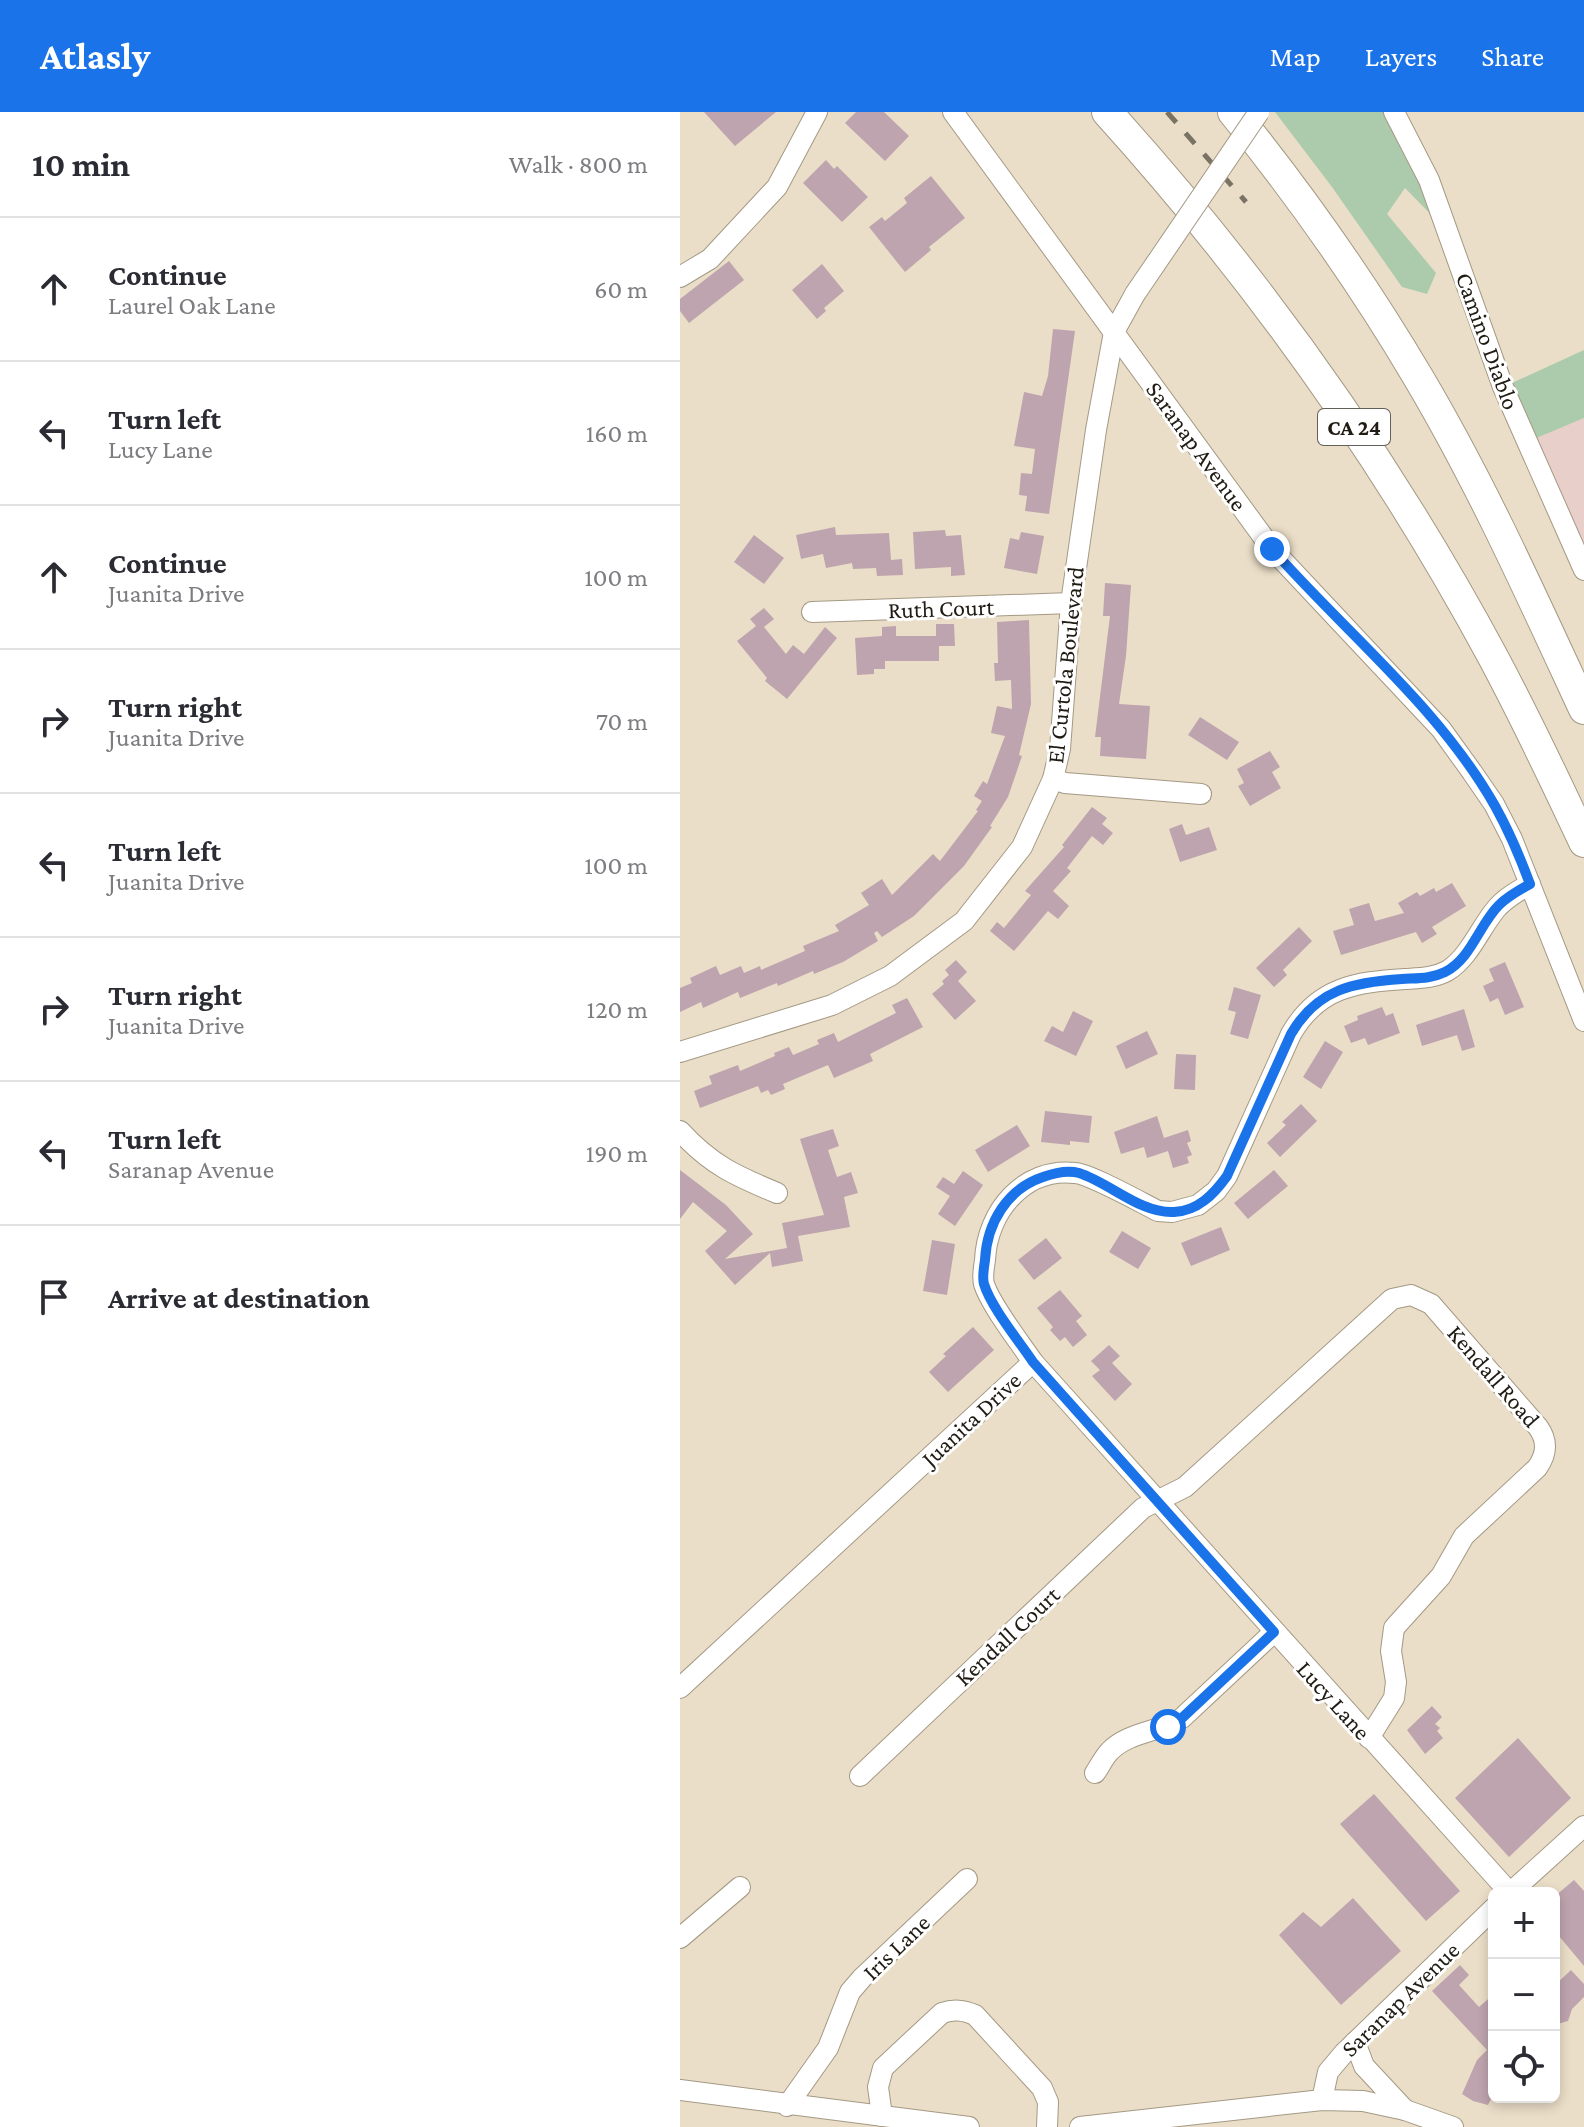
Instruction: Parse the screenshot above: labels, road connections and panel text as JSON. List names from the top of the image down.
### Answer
{
  "streets": {
    "highway": ["CA 24"],
    "street": [
      "Camino Diablo",
      "Saranap Avenue",
      "Ruth Court",
      "El Curtola Boulevard",
      "Kendall Road",
      "Juanita Drive",
      "Kendall Court",
      "Lucy Lane",
      "Iris Lane"
    ]
  },
  "crossings": [
    ["Saranap Avenue", "El Curtola Boulevard"],
    ["Saranap Avenue", "Juanita Drive"],
    ["Ruth Court", "El Curtola Boulevard"],
    ["Kendall Road", "Kendall Court"],
    ["Kendall Road", "Lucy Lane"],
    ["Juanita Drive", "Lucy Lane"],
    ["Kendall Court", "Lucy Lane"]
  ],
  "page": {
    "header": "Atlasly",
    "nav": ["Map", "Layers", "Share"],
    "heading": ["10 min", "Walk · 800 m"],
    "list": [
      ["Continue", "Laurel Oak Lane", "60 m"],
      ["Turn left", "Lucy Lane", "160 m"],
      ["Continue", "Juanita Drive", "100 m"],
      ["Turn right", "Juanita Drive", "70 m"],
      ["Turn left", "Juanita Drive", "100 m"],
      ["Turn right", "Juanita Drive", "120 m"],
      ["Turn left", "Saranap Avenue", "190 m"],
      "Arrive at destination"
    ],
    "map_buttons": ["+", "−"]
  }
}
